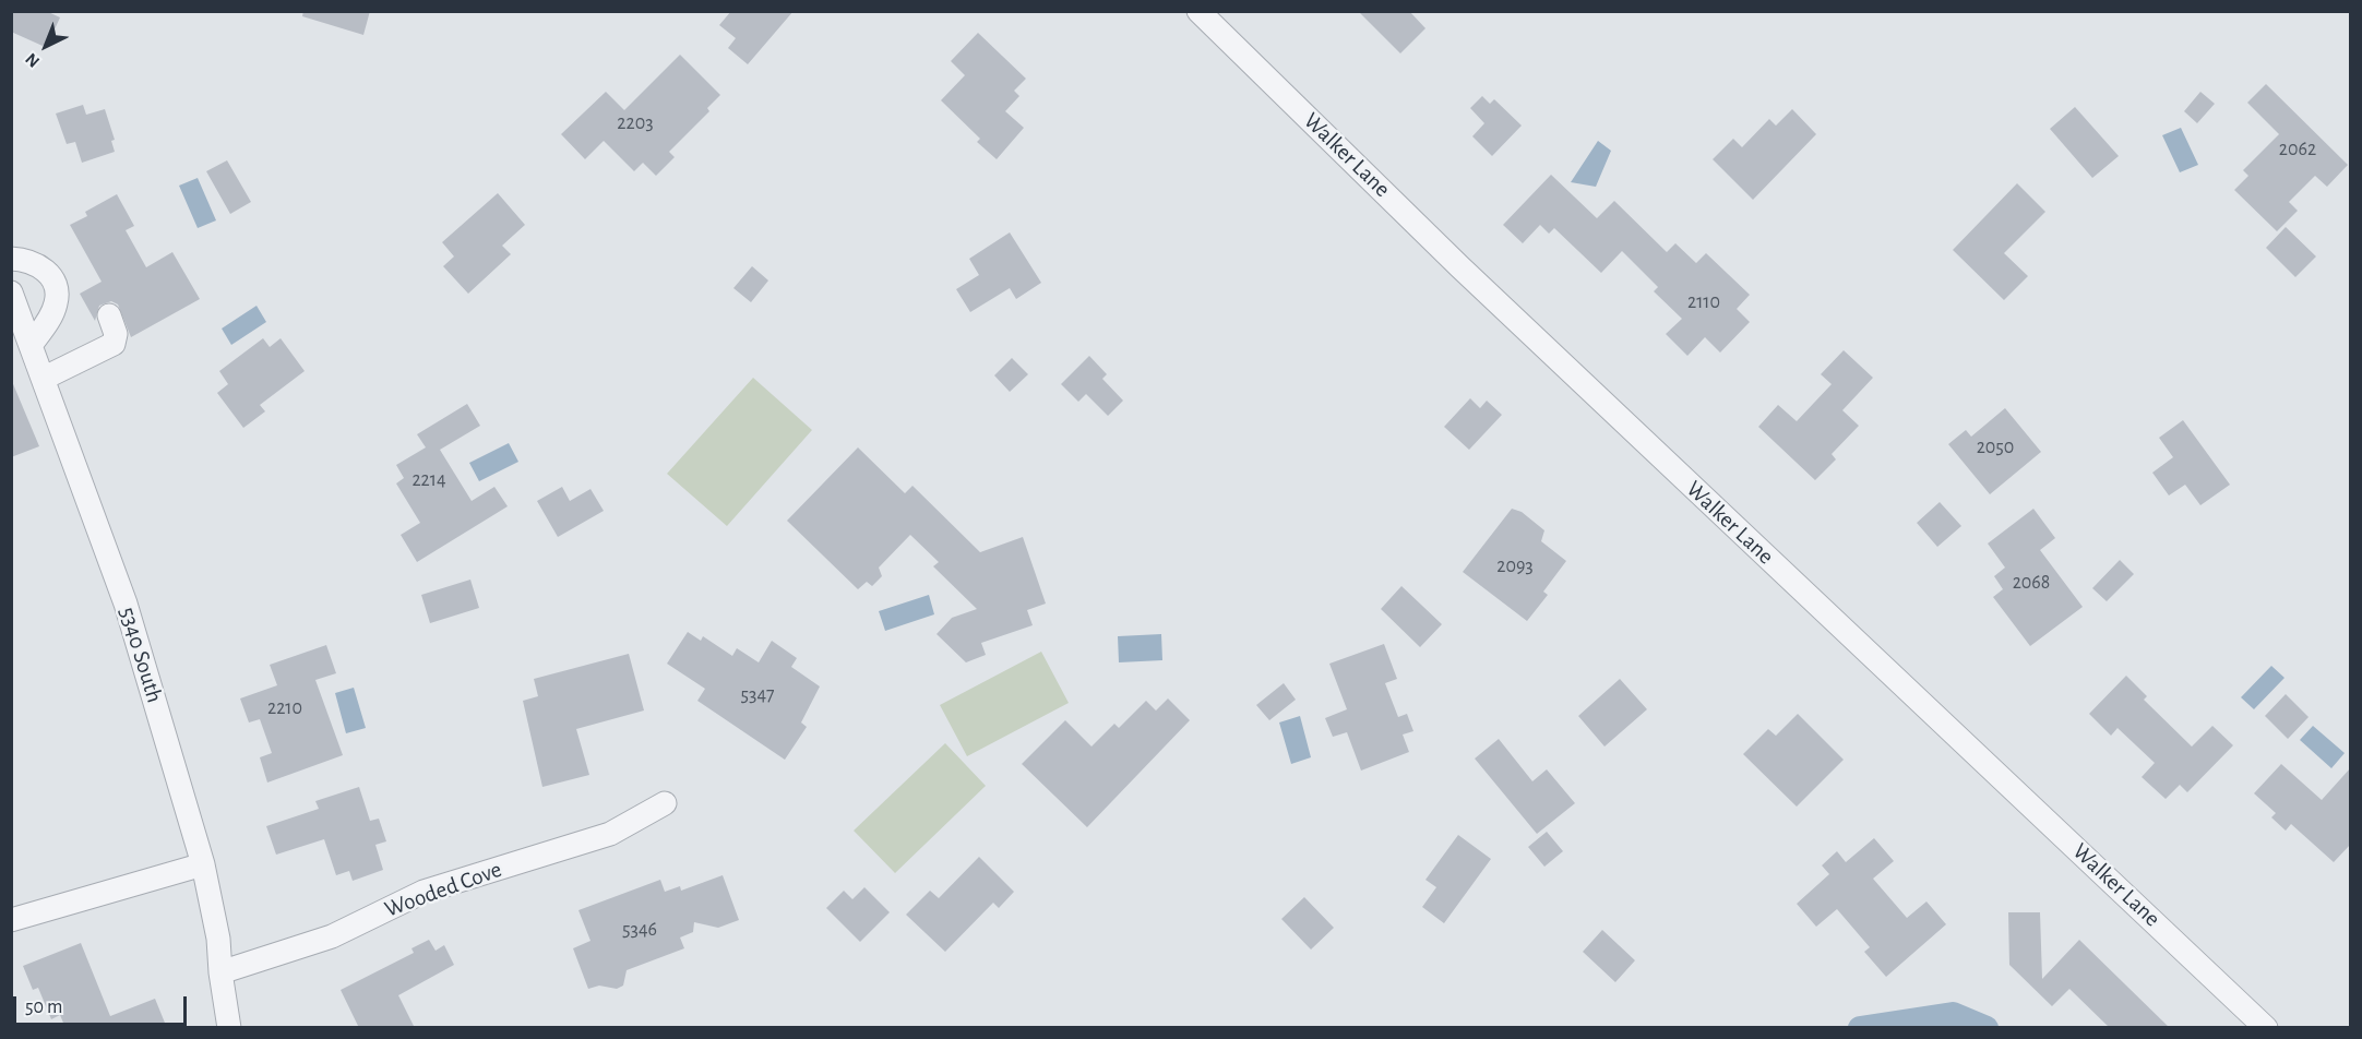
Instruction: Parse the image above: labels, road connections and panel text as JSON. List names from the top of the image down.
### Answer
{
  "streets": {
    "street": ["Walker Lane", "5340 South", "Wooded Cove"]
  },
  "crossings": [
    ["5340 South", "Wooded Cove"]
  ],
  "house_numbers": [
    "2203",
    "2062",
    "2110",
    "2050",
    "2214",
    "2093",
    "2068",
    "5347",
    "2210",
    "5346"
  ],
  "scale_bar": "50 m",
  "north": "bottom left"
}
